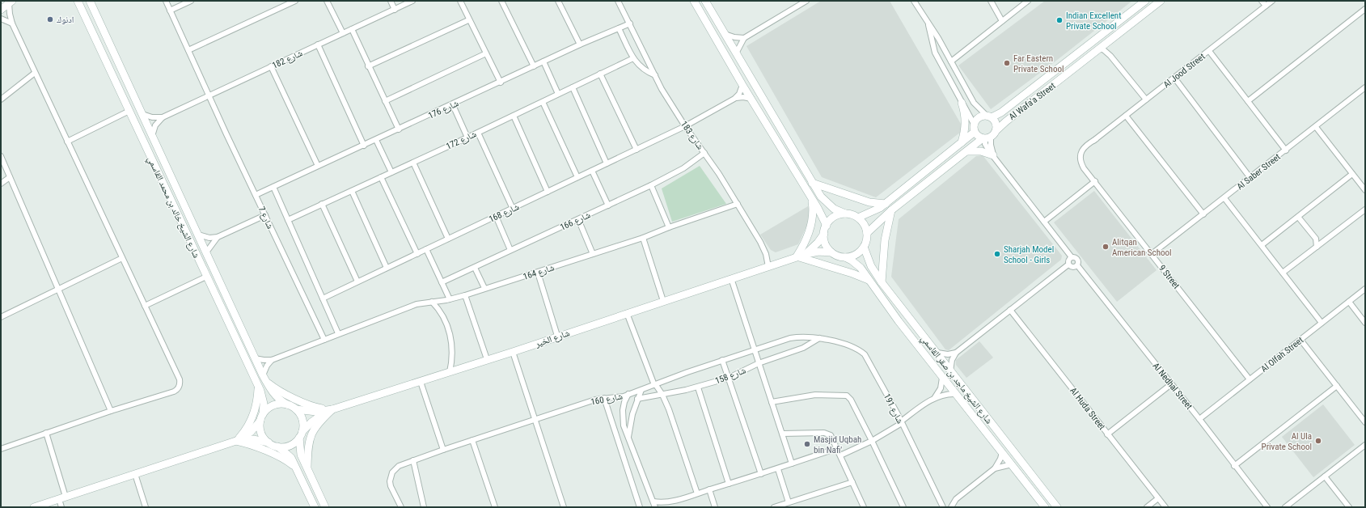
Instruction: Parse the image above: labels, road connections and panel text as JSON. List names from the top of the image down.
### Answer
{
  "streets": {
    "street": [
      "شارع 182",
      "Al Jood Street",
      "Al Wafa'a Street",
      "شارع 176",
      "شارع 183",
      "شارع 172",
      "Al Saber Street",
      "شارع الشيخ خالد بن محمد القاسمي",
      "شارع 168",
      "شارع 7",
      "شارع 166",
      "شارع 164",
      "9 Street",
      "شارع الخير",
      "Al Olfah Street",
      "شارع 158",
      "شارع الشيخ ماجد بن صقر القاسمي",
      "Al Nedhal Street",
      "شارع 160",
      "شارع 191",
      "Al Huda Street"
    ]
  },
  "crossings": [
    ["شارع 182", "شارع 7"],
    ["Al Jood Street", "9 Street"],
    ["Al Wafa'a Street", "شارع الخير"],
    ["Al Wafa'a Street", "شارع الشيخ ماجد بن صقر القاسمي"],
    ["شارع 176", "شارع 183"],
    ["شارع 176", "شارع 7"],
    ["شارع 183", "شارع 168"],
    ["شارع 183", "شارع 166"],
    ["شارع 183", "شارع 164"],
    ["شارع 183", "شارع الخير"],
    ["Al Saber Street", "9 Street"],
    ["شارع الشيخ خالد بن محمد القاسمي", "شارع الخير"],
    ["شارع 7", "شارع 164"],
    ["9 Street", "Al Olfah Street"],
    ["شارع الخير", "شارع الشيخ ماجد بن صقر القاسمي"],
    ["Al Olfah Street", "Al Nedhal Street"],
    ["شارع 158", "شارع 160"],
    ["شارع 158", "شارع 191"],
    ["شارع 160", "شارع 191"]
  ],
  "places": [
    "ادنوك",
    "Indian Excellent Private School",
    "Far Eastern Private School",
    "Alitqan American School",
    "Sharjah Model School - Girls",
    "Al Ula Private School",
    "Masjid Uqbah bin Nafi'"
  ]
}
